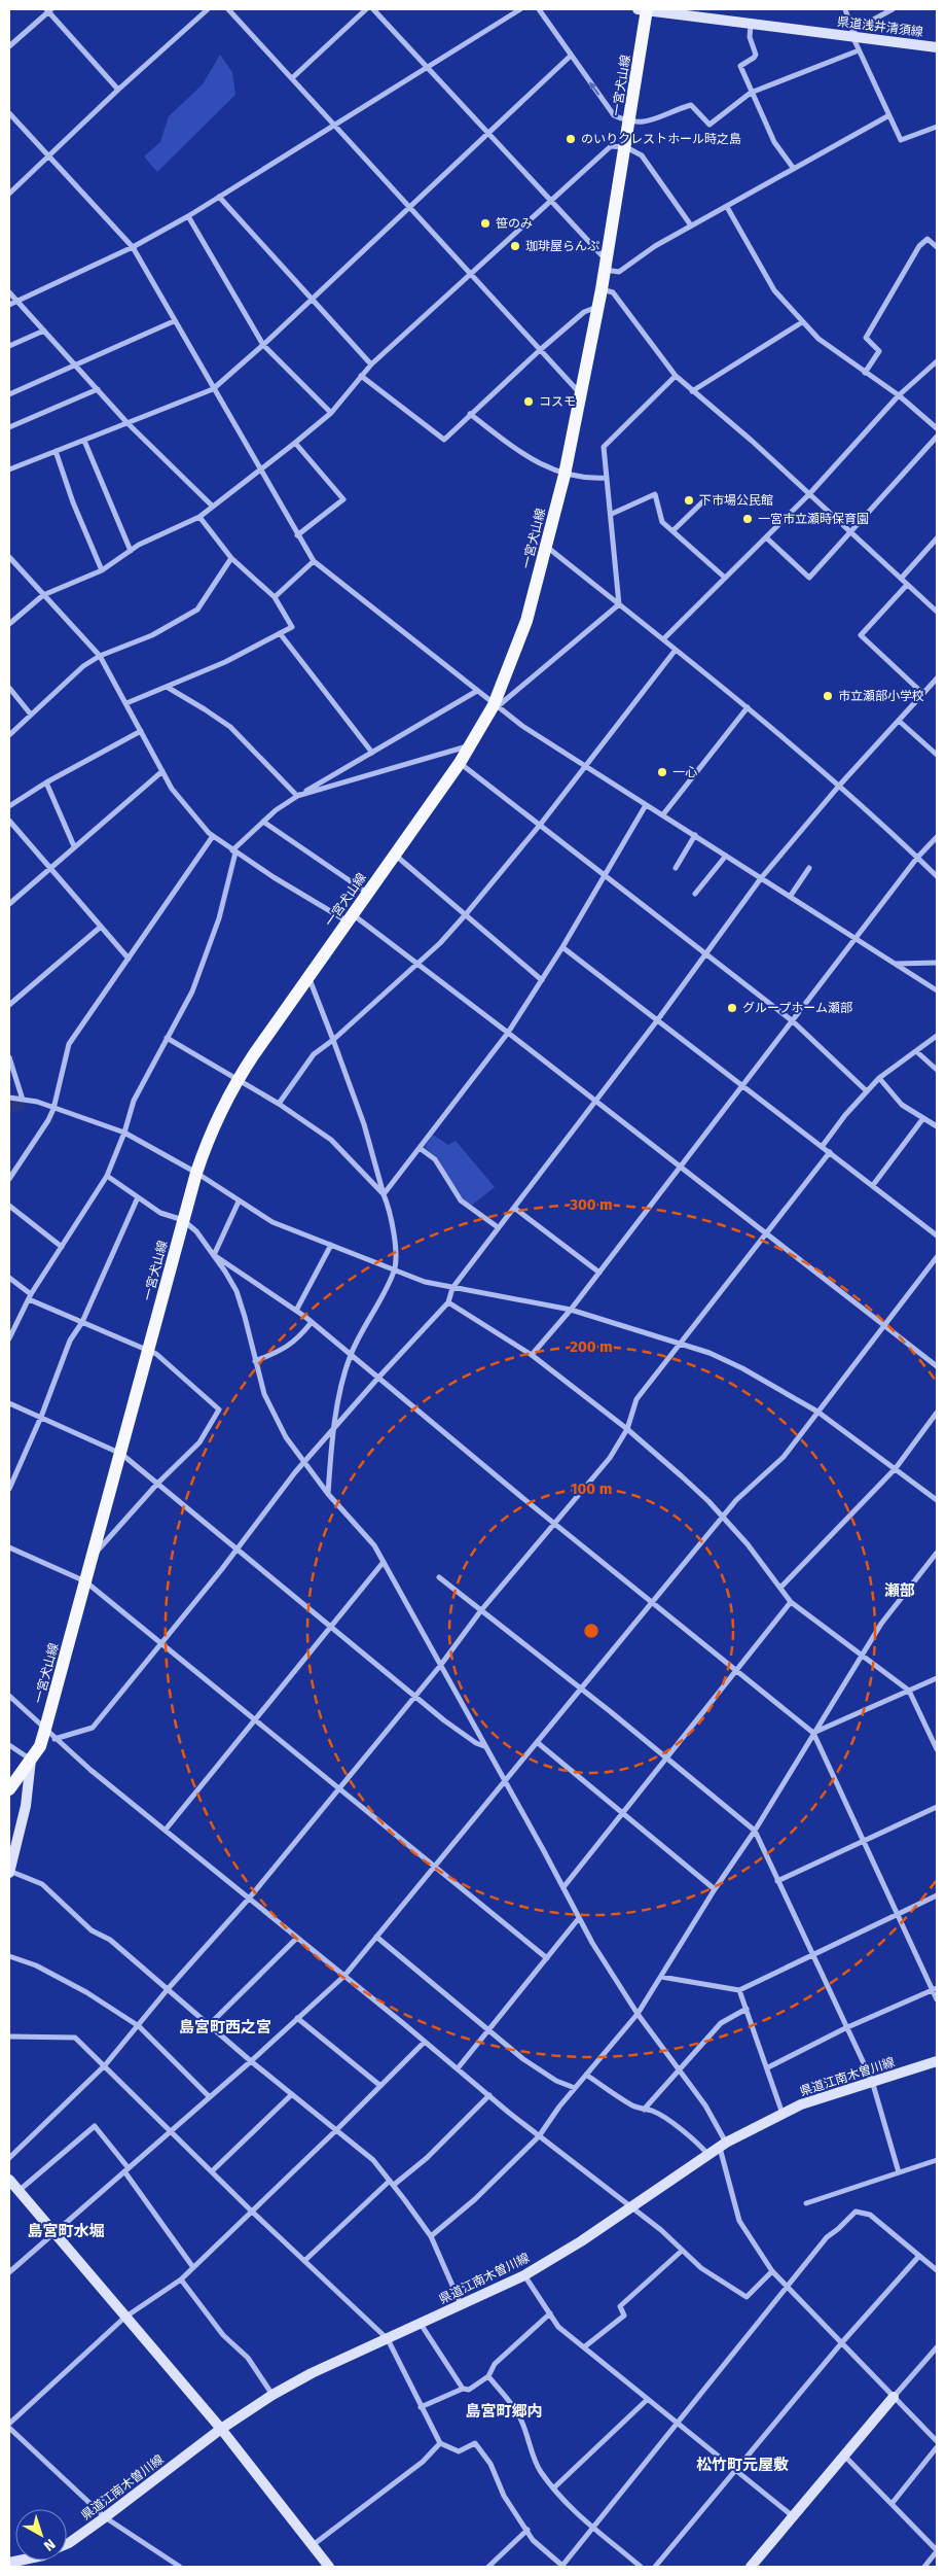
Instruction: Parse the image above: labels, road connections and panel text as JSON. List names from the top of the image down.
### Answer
{
  "streets": {
    "main road": ["県道浅井清須線", "一宮犬山線", "県道江南木曽川線"]
  },
  "crossings": [
    ["県道浅井清須線", "一宮犬山線"]
  ],
  "districts": [
    "瀬部",
    "島宮町西之宮",
    "島宮町水堀",
    "島宮町郷内",
    "松竹町元屋敷"
  ],
  "places": [
    "のいりクレストホール時之島",
    "笹のみ",
    "珈琲屋らんぷ",
    "コスモ",
    "下市場公民館",
    "一宮市立瀬時保育園",
    "市立瀬部小学校",
    "一心",
    "グループホーム瀬部"
  ],
  "north": "bottom right",
  "rings": ["300 m", "200 m", "100 m"]
}
